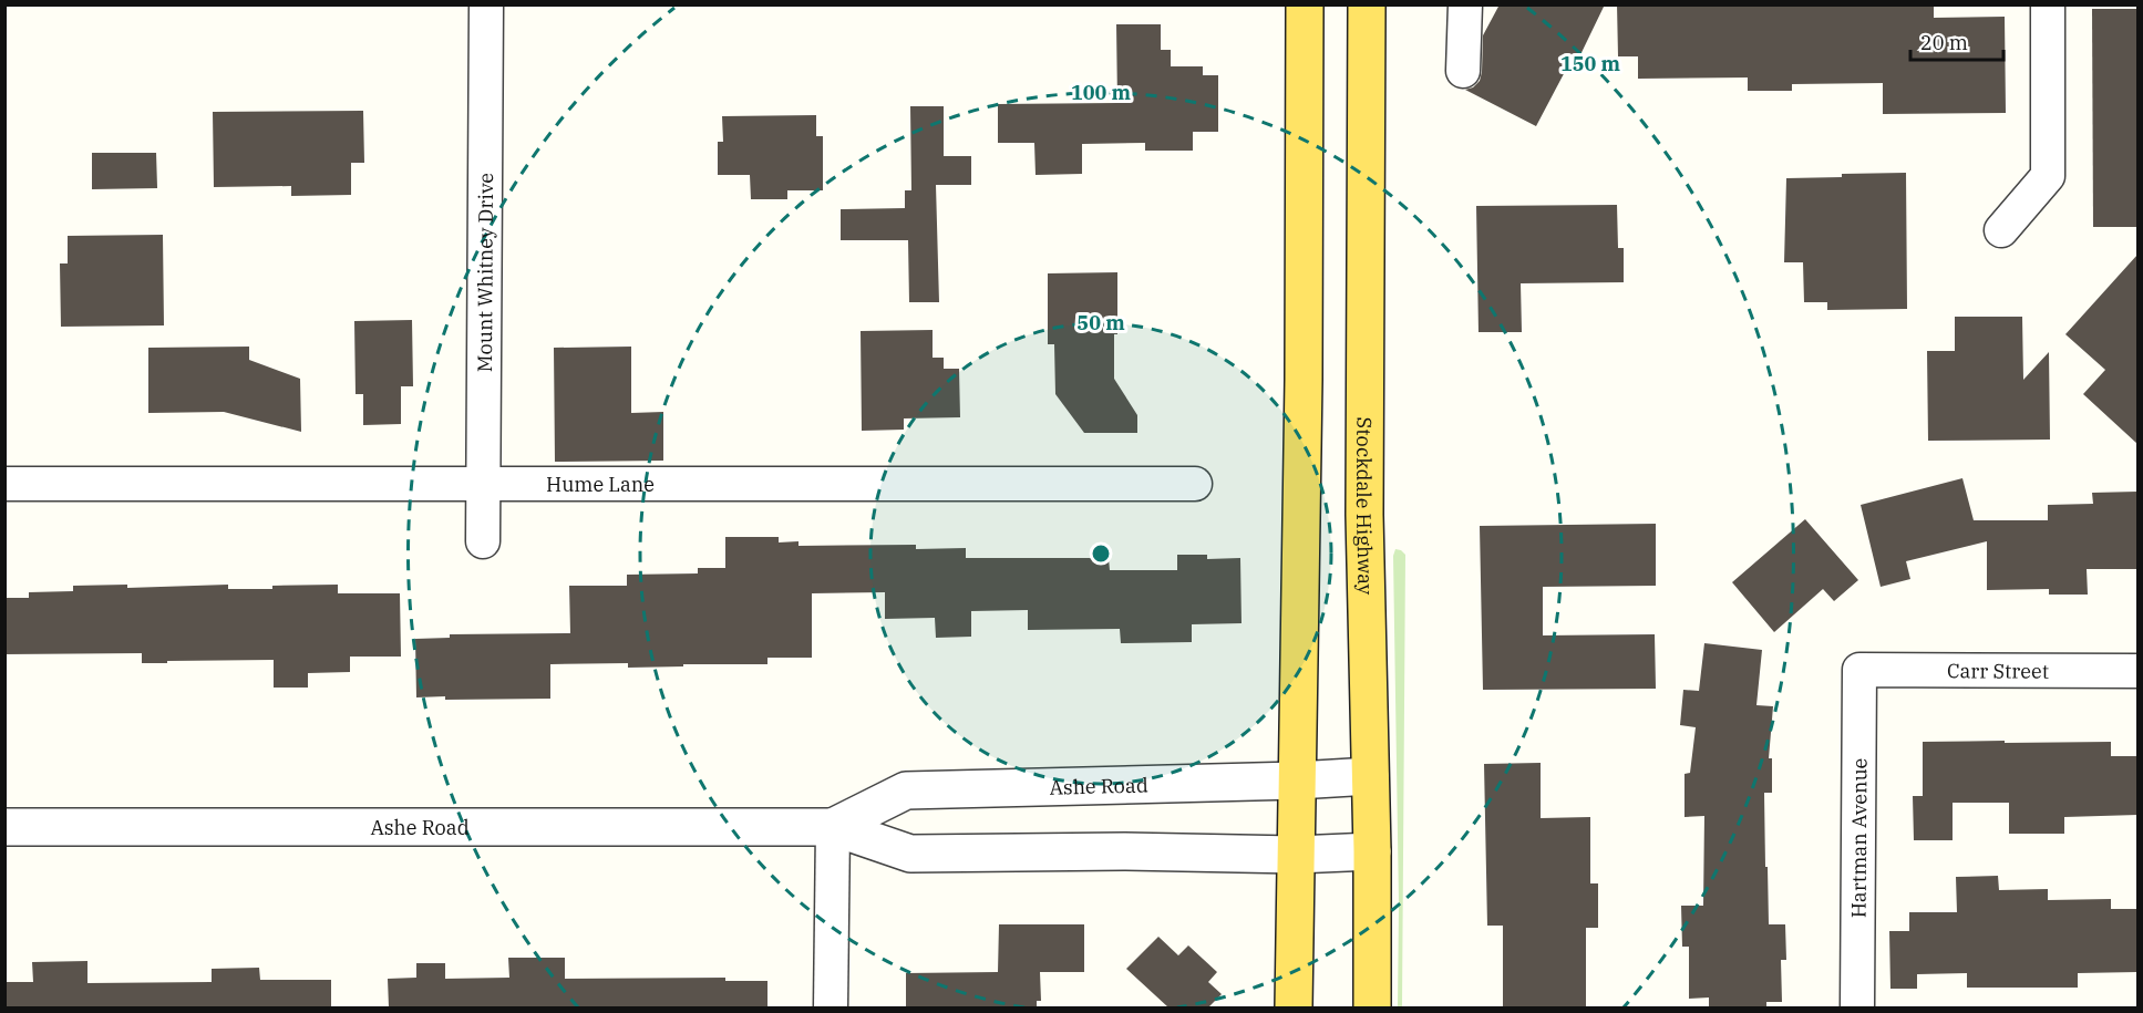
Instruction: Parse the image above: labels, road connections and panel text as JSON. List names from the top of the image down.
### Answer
{
  "streets": {
    "main road": ["Stockdale Highway"],
    "street": [
      "Mount Whitney Drive",
      "Hume Lane",
      "Carr Street",
      "Ashe Road",
      "Hartman Avenue"
    ]
  },
  "crossings": [
    ["Mount Whitney Drive", "Hume Lane"],
    ["Stockdale Highway", "Ashe Road"],
    ["Carr Street", "Hartman Avenue"]
  ],
  "scale_bar": "20 m",
  "rings": ["150 m", "100 m", "50 m"]
}
